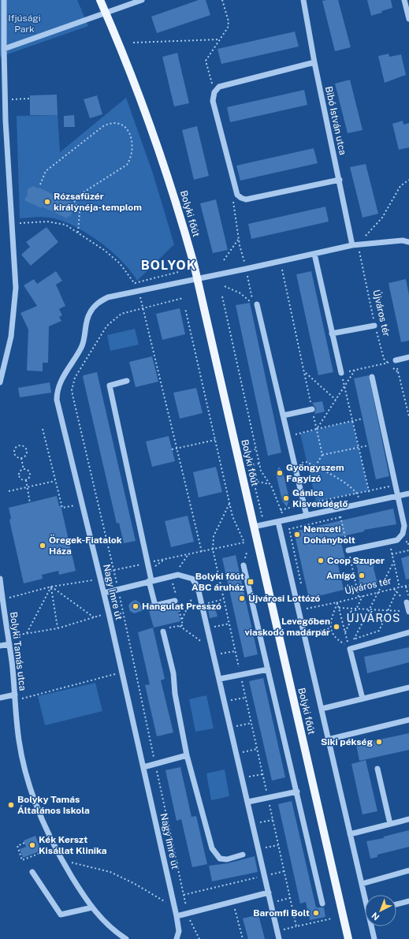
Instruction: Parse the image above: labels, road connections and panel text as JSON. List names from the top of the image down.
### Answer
{
  "streets": {
    "main road": ["Bolyki főút"],
    "street": ["Bibó István utca", "Nagy Imre út", "Bolyki Tamás utca"],
    "path": ["Újváros tér"]
  },
  "crossings": [
    ["Bibó István utca", "Nagy Imre út"],
    ["Bolyki főút", "Nagy Imre út"]
  ],
  "districts": ["BOLYOK", "ÚJVÁROS"],
  "parks": ["Ifjúsági Park"],
  "places": {
    "other": [
      "Rózsafüzér királynéja-templom",
      "Gyöngyszem Fagyizó",
      "Gánica Kisvendéglő",
      "Nemzeti Dohánybolt",
      "Öregek-Fiatalok Háza",
      "Coop Szuper",
      "Amígó",
      "Újvárosi Lottózó",
      "Hangulat Presszó",
      "Levegőben viaskodó madárpár",
      "Siki pékség",
      "Bolyky Tamás Általános Iskola",
      "Kék Kerszt Kisállat Klinika",
      "Baromfi Bolt"
    ],
    "transit": ["Bolyki főút ABC áruház"]
  },
  "north": "bottom left"
}
